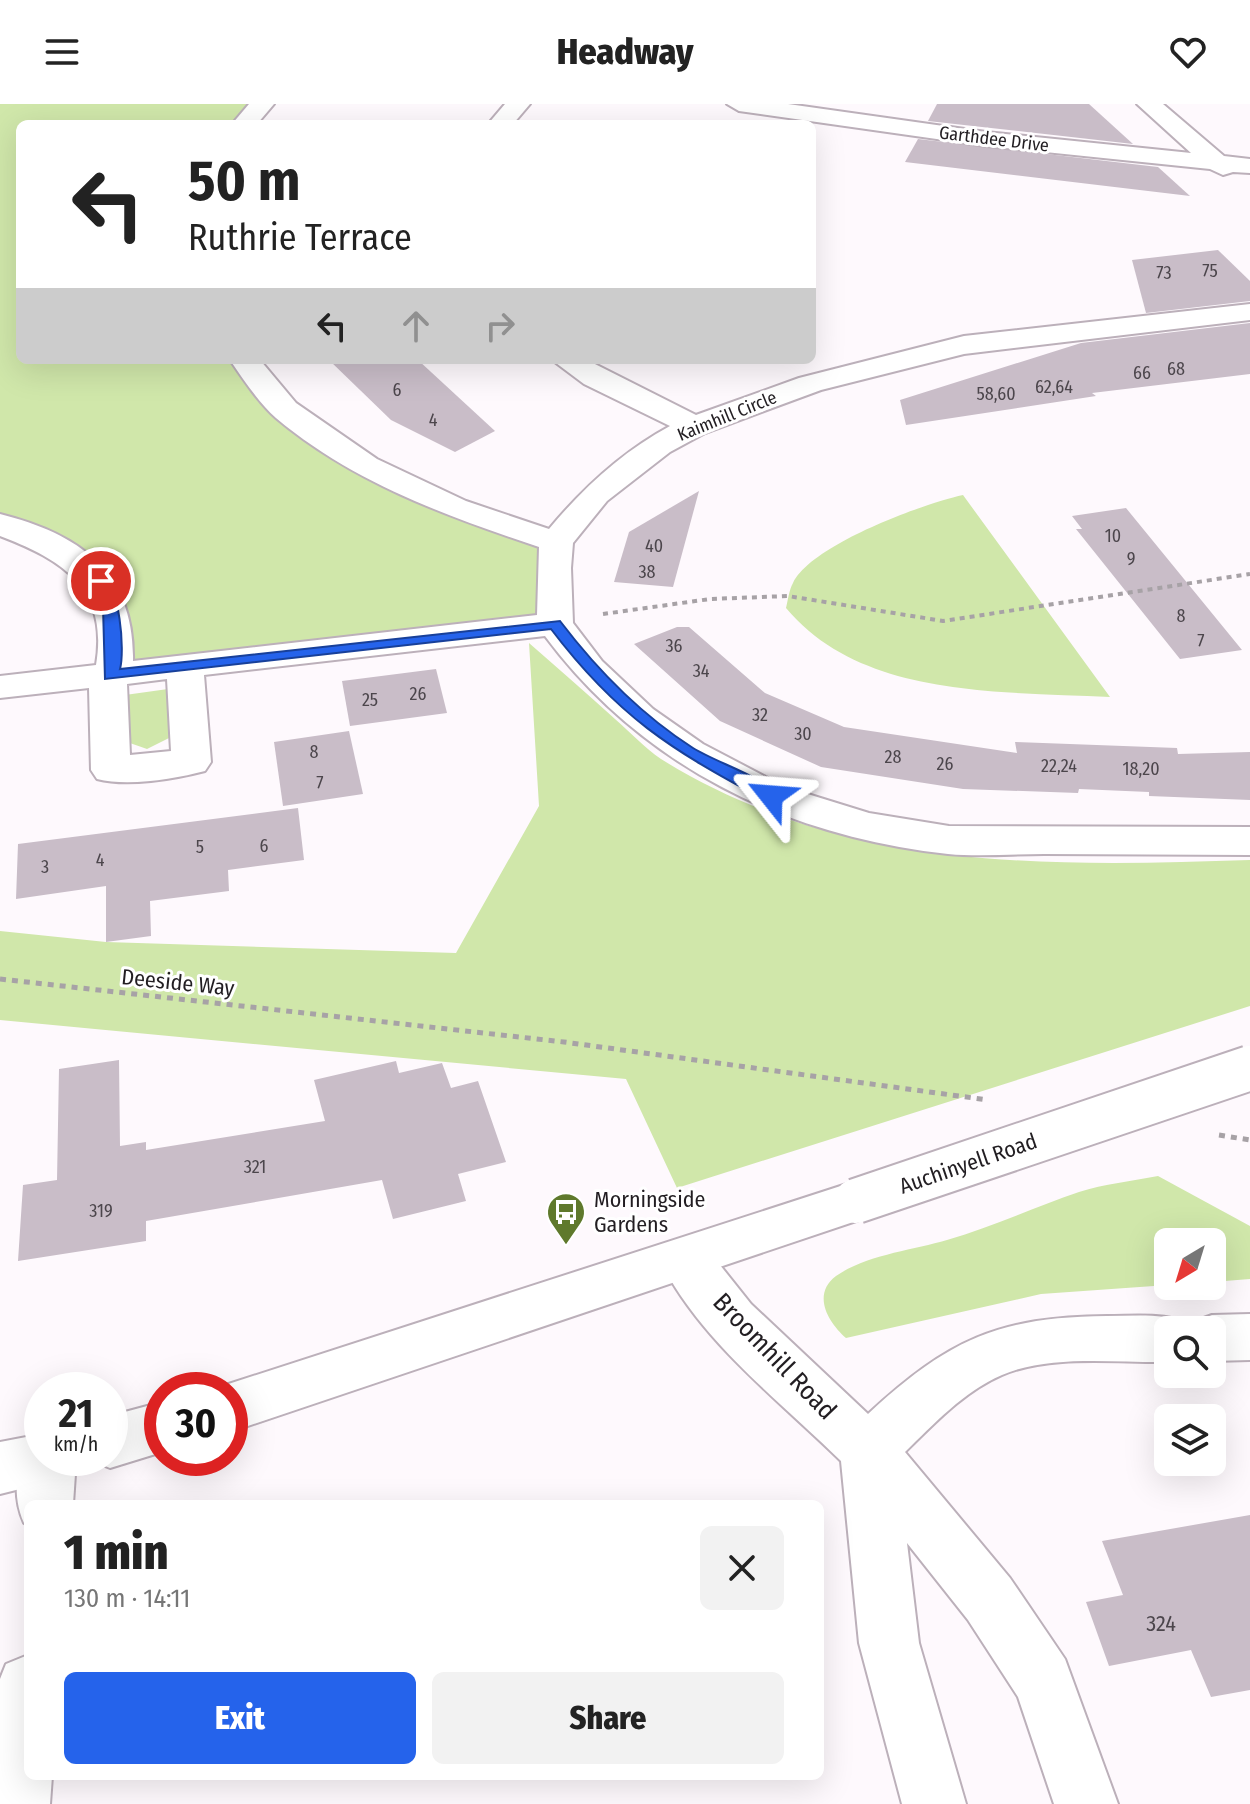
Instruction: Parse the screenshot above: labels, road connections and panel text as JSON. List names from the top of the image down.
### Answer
{
  "streets": {
    "street": [
      "Garthdee Drive",
      "Kaimhill Circle",
      "Auchinyell Road",
      "Broomhill Road"
    ],
    "path": ["Deeside Way"]
  },
  "crossings": [
    ["Auchinyell Road", "Broomhill Road"]
  ],
  "places": {
    "bus stop": ["Morningside Gardens"]
  },
  "house_numbers": [
    "75",
    "73",
    "68",
    "66",
    "62,64",
    "6",
    "58,60",
    "4",
    "10",
    "40",
    "9",
    "38",
    "8",
    "7",
    "36",
    "34",
    "26",
    "25",
    "32",
    "30",
    "8",
    "28",
    "26",
    "22,24",
    "18,20",
    "7",
    "6",
    "5",
    "4",
    "3",
    "321",
    "319",
    "324"
  ],
  "north": "bottom left",
  "page": {
    "header": "Headway",
    "turn": ["50 m", "Ruthrie Terrace"],
    "speed": "21 km/h",
    "limit": "30",
    "heading": ["1 min", "130 m · 14:11"],
    "buttons": ["Exit", "Share"]
  }
}
